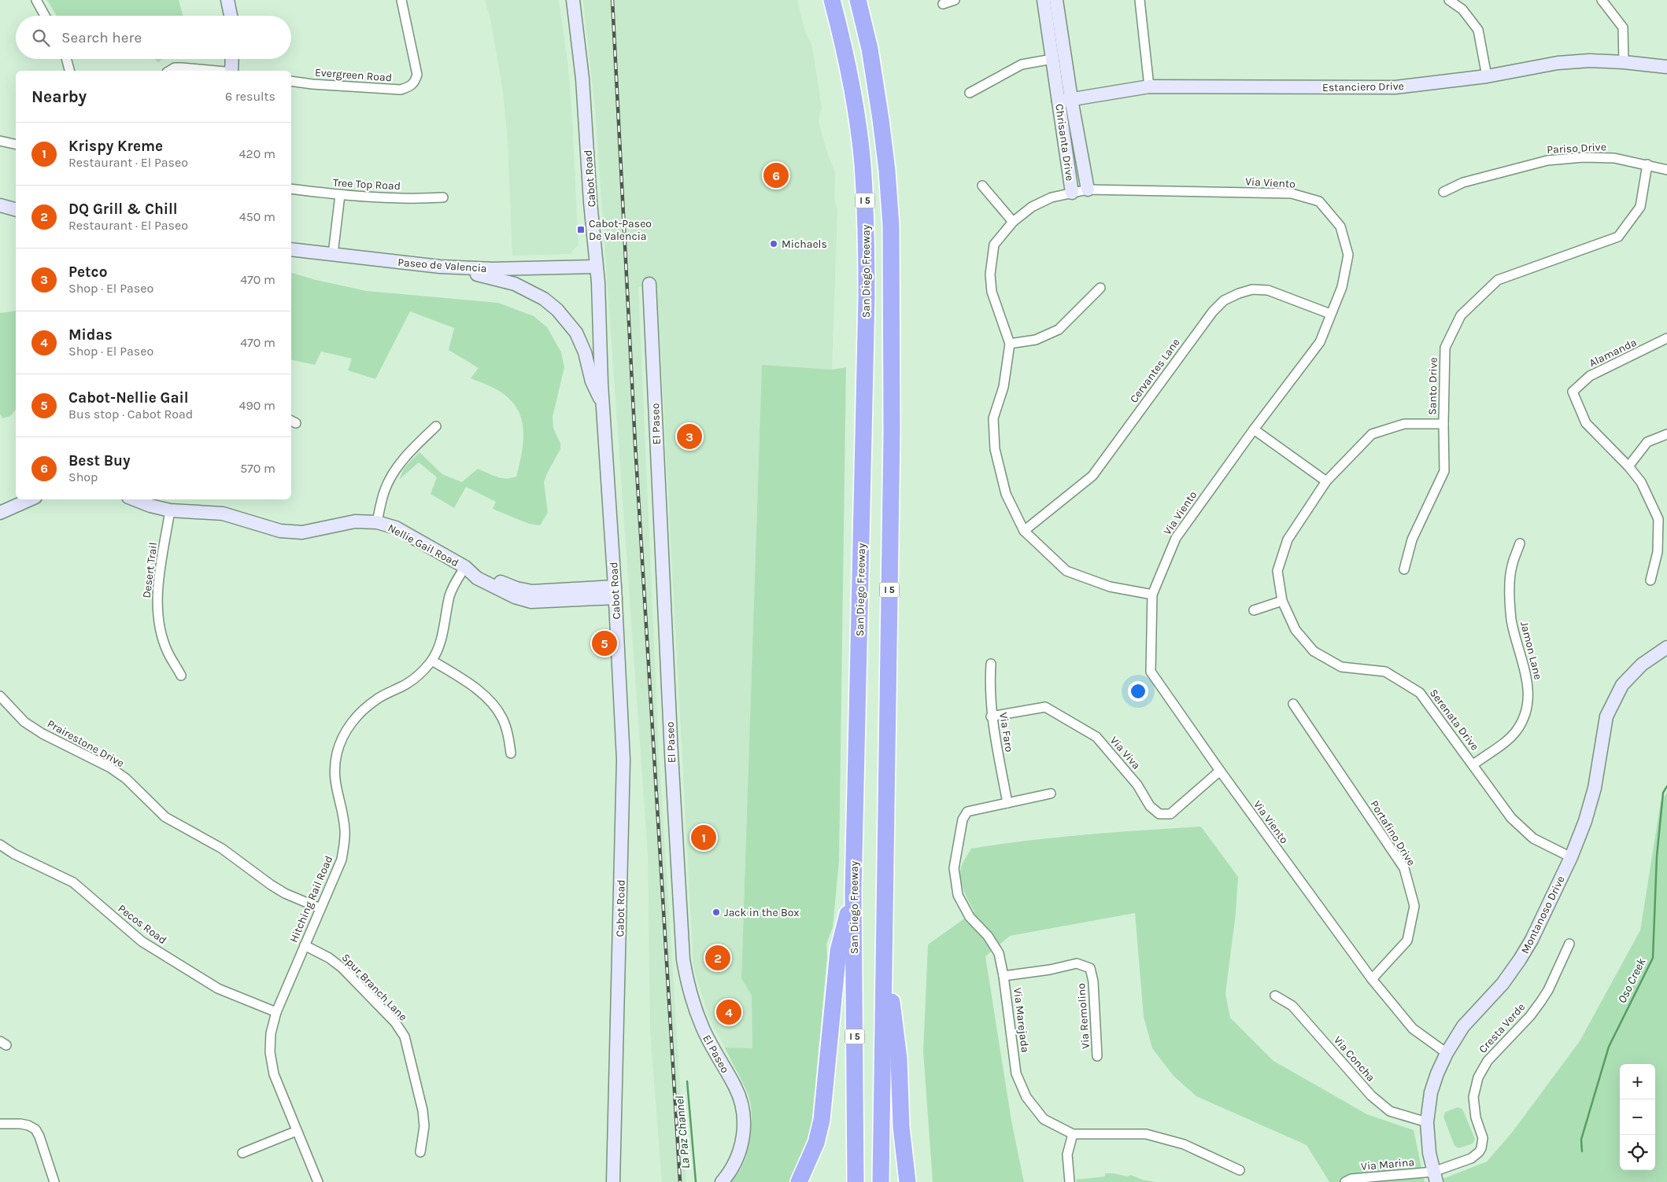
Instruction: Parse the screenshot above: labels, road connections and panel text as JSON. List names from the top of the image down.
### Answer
{
  "streets": {
    "highway": ["I 5", "San Diego Freeway"],
    "street": [
      "Evergreen Road",
      "Estanciero Drive",
      "Chrisanta Drive",
      "Pariso Drive",
      "Cabot Road",
      "Via Viento",
      "Tree Top Road",
      "Paseo de Valencia",
      "Alamanda",
      "Cervantes Lane",
      "Santo Drive",
      "El Paseo",
      "Nellie Gail Road",
      "Desert Trail",
      "Jamon Lane",
      "Serenata Drive",
      "Via Faro",
      "Prairestone Drive",
      "Via Viva",
      "Portafino Drive",
      "Hitching Rail Road",
      "Montanoso Drive",
      "Pecos Road",
      "Spur Branch Lane",
      "Via Remolino",
      "Via Marejada",
      "Cresta Verde",
      "Via Concha",
      "Via Marina"
    ]
  },
  "crossings": [
    ["Estanciero Drive", "Chrisanta Drive"],
    ["Chrisanta Drive", "Via Viento"],
    ["Chrisanta Drive", "Cervantes Lane"],
    ["Pariso Drive", "Santo Drive"],
    ["Cabot Road", "Paseo de Valencia"],
    ["Cabot Road", "Nellie Gail Road"],
    ["Via Viento", "Cervantes Lane"],
    ["Via Viento", "Via Viva"],
    ["Via Viento", "Portafino Drive"],
    ["Via Viento", "Montanoso Drive"],
    ["Santo Drive", "Serenata Drive"],
    ["Nellie Gail Road", "Desert Trail"],
    ["Nellie Gail Road", "Hitching Rail Road"],
    ["Jamon Lane", "Serenata Drive"],
    ["Serenata Drive", "Montanoso Drive"],
    ["Via Faro", "Via Viva"],
    ["Via Faro", "Via Marejada"],
    ["Prairestone Drive", "Hitching Rail Road"],
    ["Hitching Rail Road", "Pecos Road"],
    ["Hitching Rail Road", "Spur Branch Lane"],
    ["Montanoso Drive", "Cresta Verde"],
    ["Montanoso Drive", "Via Concha"],
    ["Montanoso Drive", "Via Marina"],
    ["Via Remolino", "Via Marejada"],
    ["Cresta Verde", "Via Marina"]
  ],
  "water": ["Oso Creek", "La Paz Channel"],
  "places": {
    "transit": ["Cabot-Paseo De Valencia"],
    "other": ["Michaels", "Jack in the Box"]
  },
  "page": {
    "search": "Search here",
    "heading": ["Nearby", "6 results"],
    "list": [
      {
        "mark": "1",
        "name": "Krispy Kreme",
        "note": "Restaurant · El Paseo",
        "value": "420 m"
      },
      {
        "mark": "2",
        "name": "DQ Grill & Chill",
        "note": "Restaurant · El Paseo",
        "value": "450 m"
      },
      {
        "mark": "3",
        "name": "Petco",
        "note": "Shop · El Paseo",
        "value": "470 m"
      },
      {
        "mark": "4",
        "name": "Midas",
        "note": "Shop · El Paseo",
        "value": "470 m"
      },
      {
        "mark": "5",
        "name": "Cabot-Nellie Gail",
        "note": "Bus stop · Cabot Road",
        "value": "490 m"
      },
      {
        "mark": "6",
        "name": "Best Buy",
        "note": "Shop",
        "value": "570 m"
      }
    ],
    "pins": [
      "6",
      "3",
      "5",
      "1",
      "2",
      "4"
    ],
    "map_buttons": ["+", "−"]
  }
}
